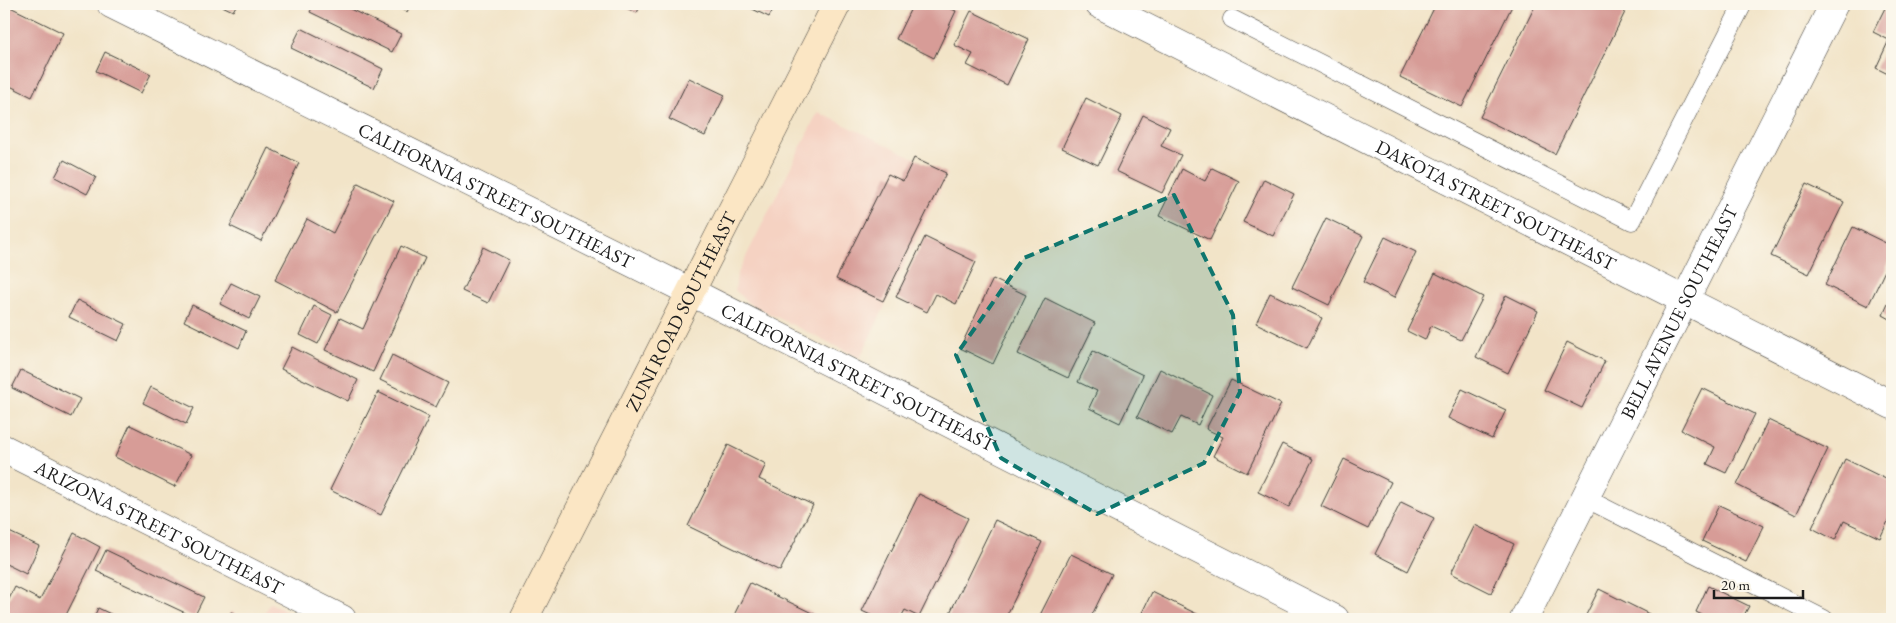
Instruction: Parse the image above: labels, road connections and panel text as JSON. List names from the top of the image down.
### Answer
{
  "streets": {
    "street": [
      "CALIFORNIA STREET SOUTHEAST",
      "DAKOTA STREET SOUTHEAST",
      "ZUNI ROAD SOUTHEAST",
      "BELL AVENUE SOUTHEAST",
      "ARIZONA STREET SOUTHEAST"
    ]
  },
  "crossings": [
    ["CALIFORNIA STREET SOUTHEAST", "ZUNI ROAD SOUTHEAST"],
    ["DAKOTA STREET SOUTHEAST", "BELL AVENUE SOUTHEAST"]
  ],
  "scale_bar": "20 m"
}
